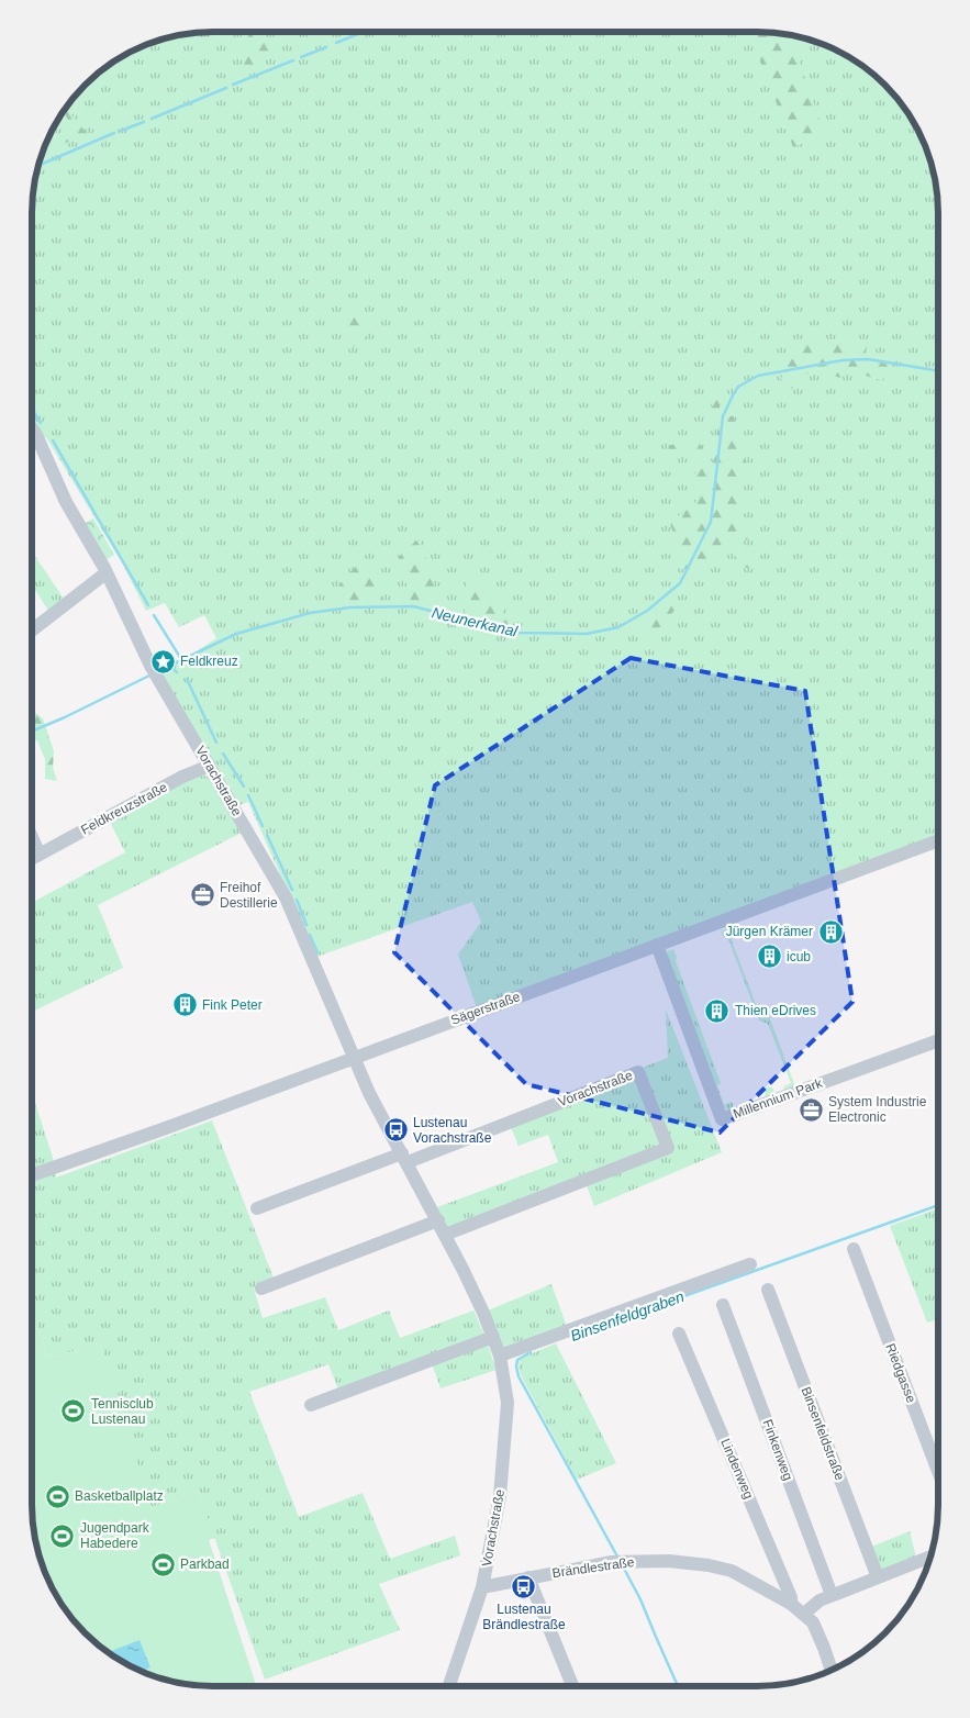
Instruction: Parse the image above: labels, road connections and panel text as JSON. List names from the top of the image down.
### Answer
{
  "streets": {
    "street": [
      "Vorachstraße",
      "Feldkreuzstraße",
      "Sägerstraße",
      "Millennium Park",
      "Riedgasse",
      "Binsenfeldstraße",
      "Finkenweg",
      "Lindenweg",
      "Brändlestraße"
    ]
  },
  "crossings": [
    ["Vorachstraße", "Feldkreuzstraße"],
    ["Vorachstraße", "Sägerstraße"],
    ["Vorachstraße", "Brändlestraße"],
    ["Sägerstraße", "Millennium Park"],
    ["Lindenweg", "Brändlestraße"]
  ],
  "water": ["Neunerkanal", "Binsenfeldgraben"],
  "places": {
    "place": ["Feldkreuz"],
    "office": ["Freihof Destillerie", "System Industrie Electronic"],
    "building": [
      "Jürgen Krämer",
      "icub",
      "Fink Peter",
      "Thien eDrives"
    ],
    "bus stop": ["Lustenau Vorachstraße", "Lustenau Brändlestraße"],
    "sports": [
      "Tennisclub Lustenau",
      "Basketballplatz",
      "Jugendpark Habedere",
      "Parkbad"
    ]
  }
}
